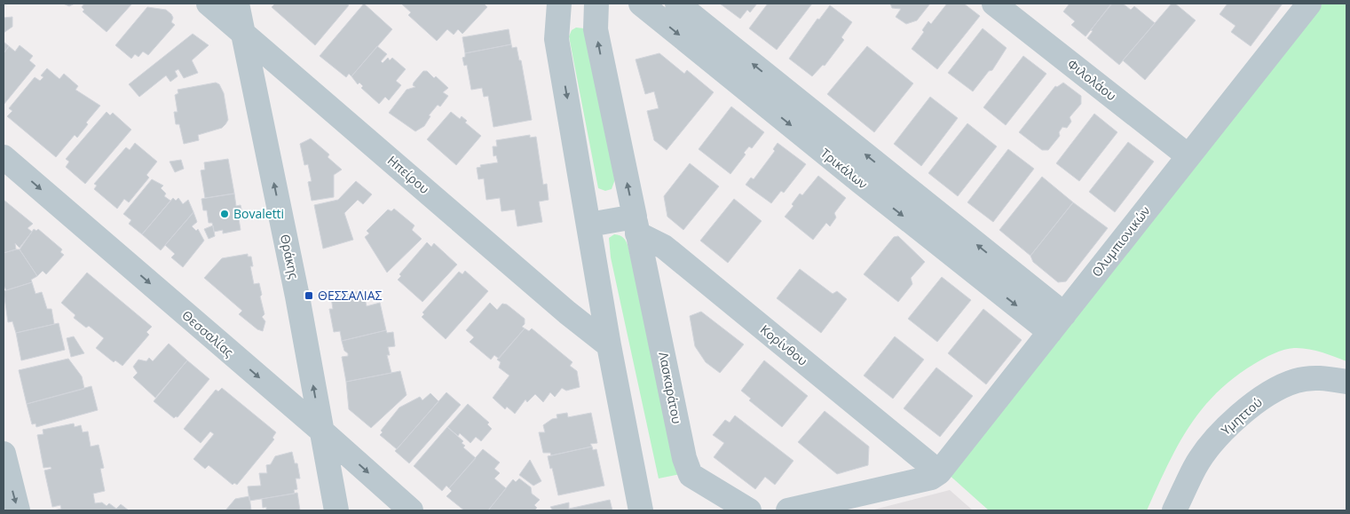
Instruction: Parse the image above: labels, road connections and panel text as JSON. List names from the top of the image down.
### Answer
{
  "streets": {
    "street": [
      "Φιλολάου",
      "Τρικάλων",
      "Ηπείρου",
      "Ολυμπιονικών",
      "Θράκης",
      "Θεσσαλίας",
      "Κορίνθου",
      "Λασκαράτου",
      "Υμηττού"
    ]
  },
  "crossings": [
    ["Φιλολάου", "Ολυμπιονικών"],
    ["Τρικάλων", "Ολυμπιονικών"],
    ["Ηπείρου", "Θράκης"],
    ["Ολυμπιονικών", "Κορίνθου"],
    ["Θράκης", "Θεσσαλίας"],
    ["Κορίνθου", "Λασκαράτου"]
  ],
  "one_way": ["Θράκης", "Θεσσαλίας"],
  "places": {
    "other": ["Bovaletti"],
    "transit": ["ΘΕΣΣΑΛΙΑΣ"]
  }
}
